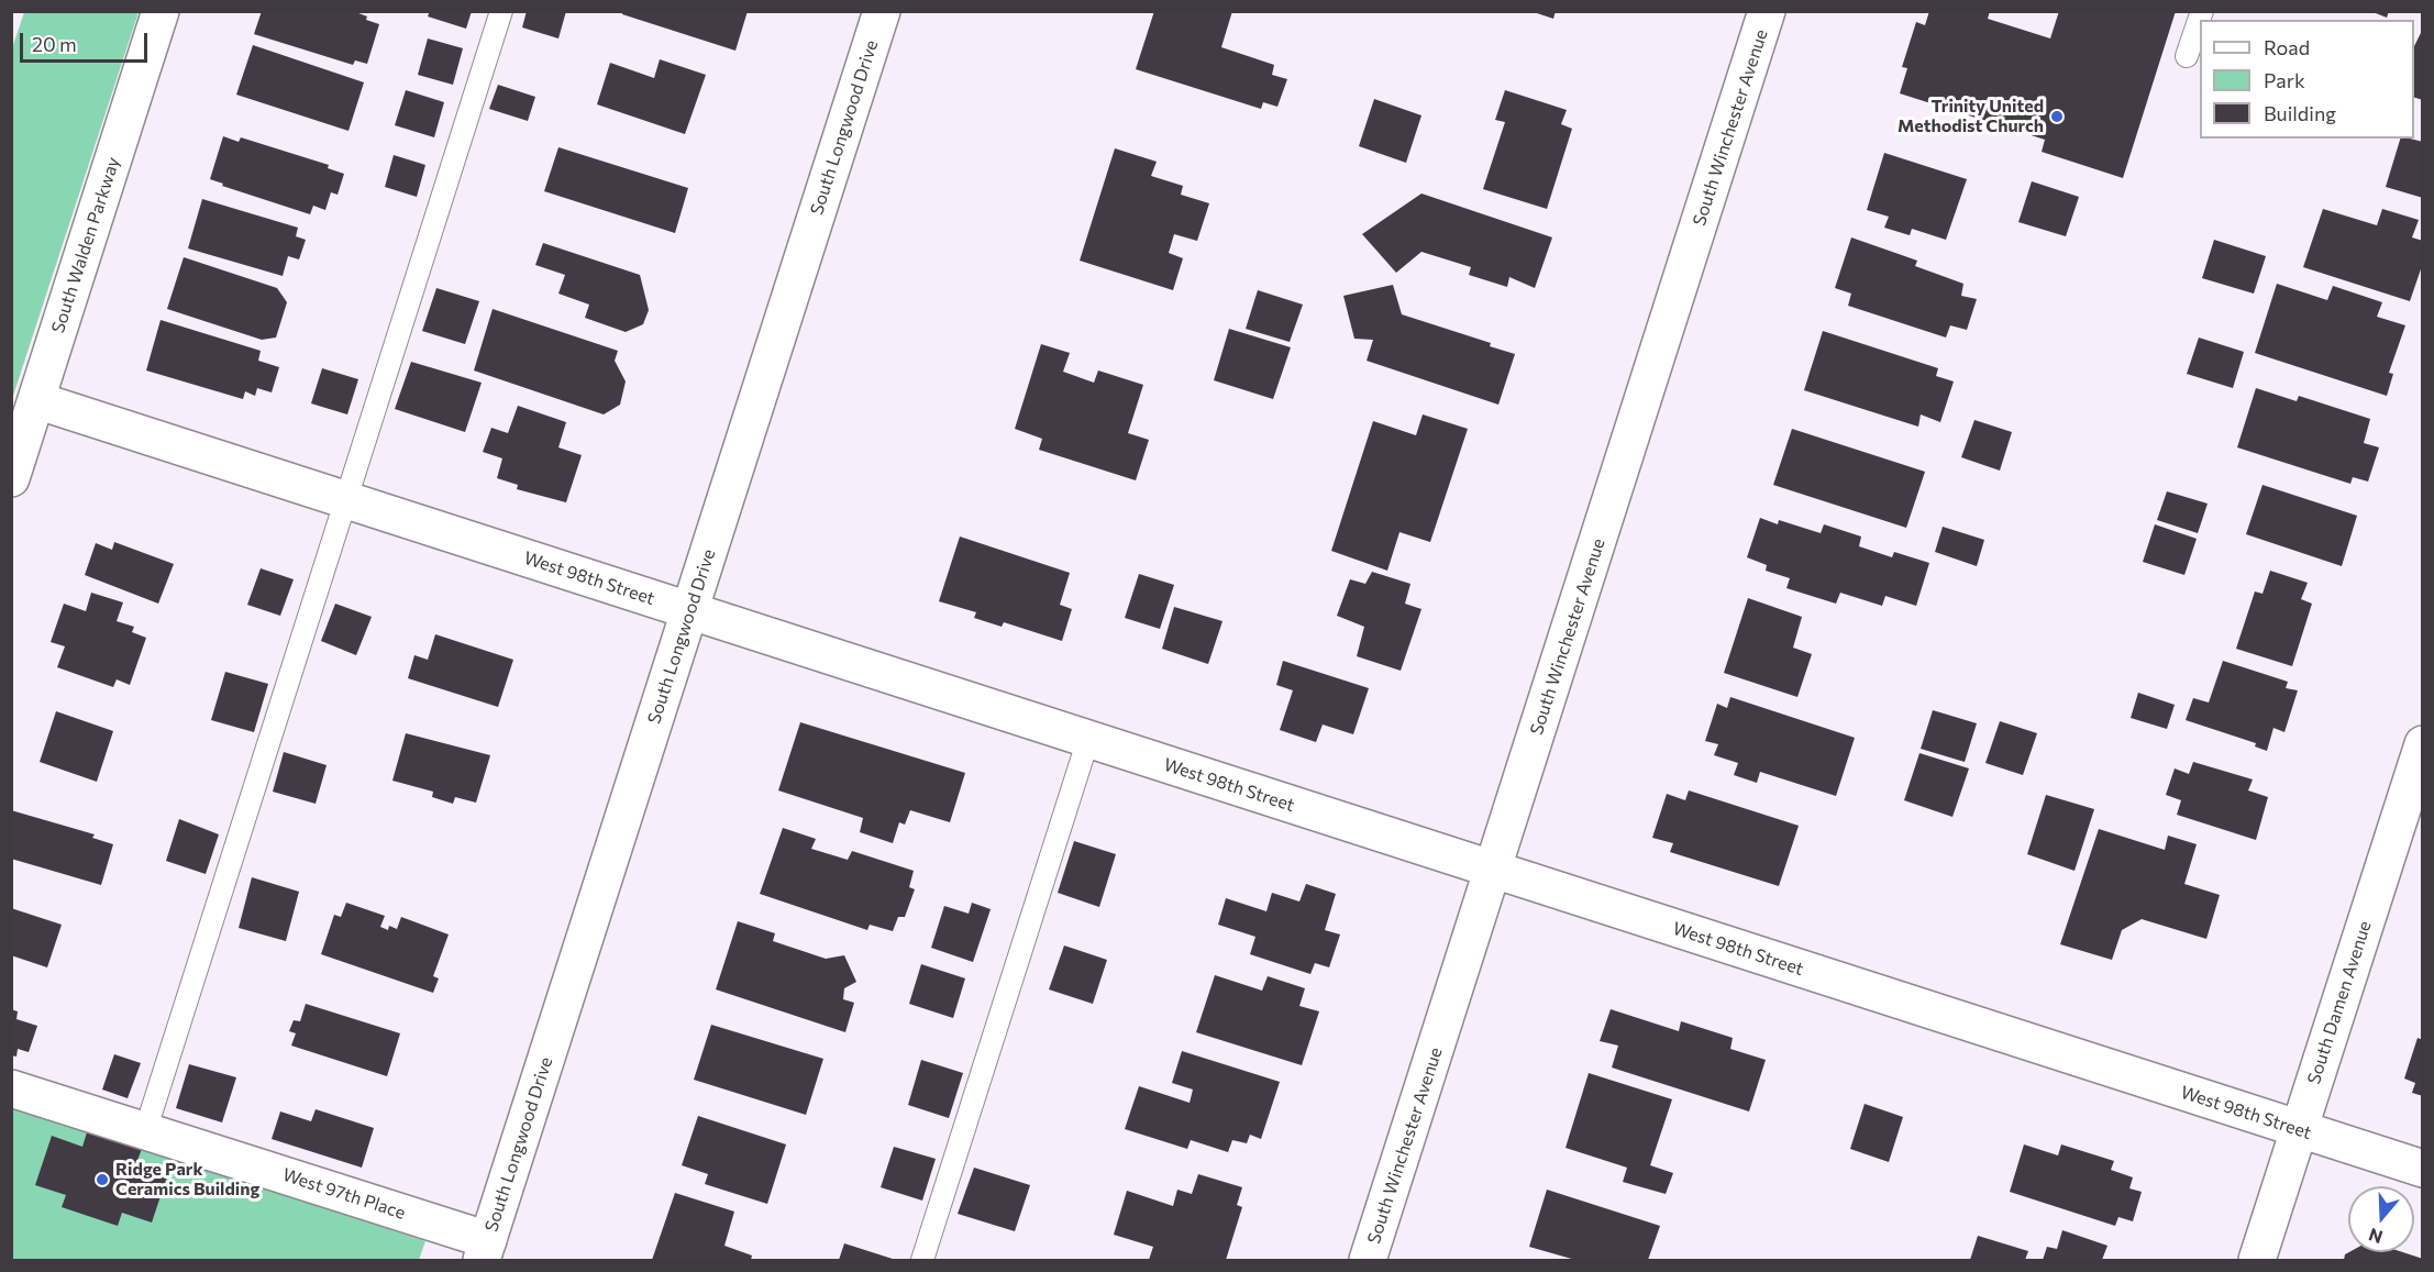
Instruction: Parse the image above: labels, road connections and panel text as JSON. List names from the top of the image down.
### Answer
{
  "streets": {
    "street": [
      "South Longwood Drive",
      "South Winchester Avenue",
      "South Walden Parkway",
      "West 98th Street",
      "South Damen Avenue",
      "West 97th Place"
    ]
  },
  "crossings": [
    ["South Longwood Drive", "West 98th Street"],
    ["South Longwood Drive", "West 97th Place"],
    ["South Winchester Avenue", "West 98th Street"],
    ["South Walden Parkway", "West 98th Street"],
    ["West 98th Street", "South Damen Avenue"]
  ],
  "places": ["Trinity United Methodist Church", "Ridge Park Ceramics Building"],
  "legend": ["Road", "Park", "Building"],
  "scale_bar": "20 m",
  "north": "bottom"
}
